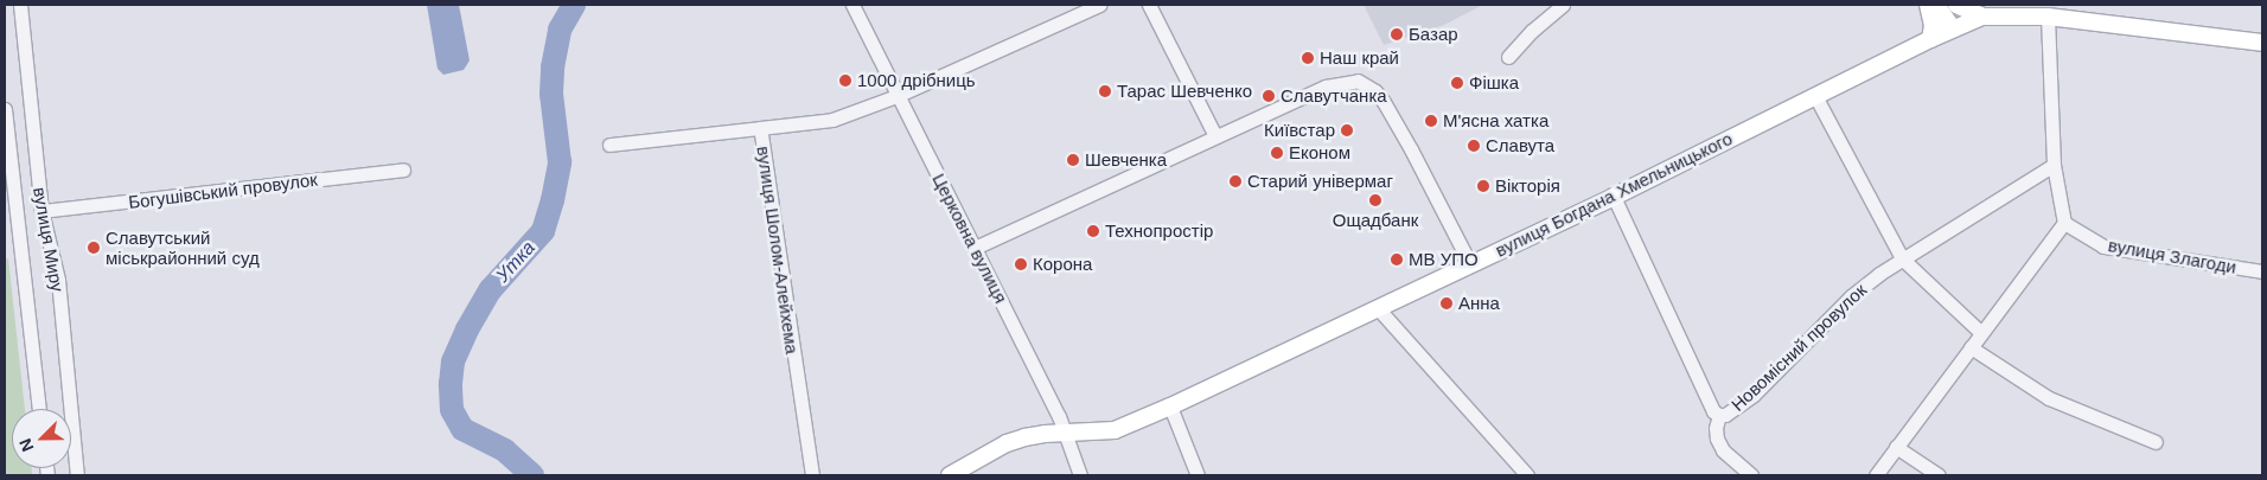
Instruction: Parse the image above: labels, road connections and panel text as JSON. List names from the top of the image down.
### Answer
{
  "streets": {
    "main road": ["вулиця Богдана Хмельницького"],
    "street": [
      "Богушівський провулок",
      "Церковна вулиця",
      "вулиця Миру",
      "вулиця Шолом-Алейхема",
      "вулиця Злагоди",
      "Новомісний провулок"
    ]
  },
  "crossings": [
    ["Богушівський провулок", "вулиця Миру"],
    ["вулиця Богдана Хмельницького", "Церковна вулиця"],
    ["вулиця Богдана Хмельницького", "Новомісний провулок"],
    ["Церковна вулиця", "вулиця Шолом-Алейхема"]
  ],
  "water": ["Утка"],
  "places": [
    "Базар",
    "Наш край",
    "1000 дрібниць",
    "Фішка",
    "Тарас Шевченко",
    "Славутчанка",
    "М'ясна хатка",
    "Київстар",
    "Славута",
    "Економ",
    "Шевченка",
    "Старий універмаг",
    "Вікторія",
    "Ощадбанк",
    "Технопростір",
    "Славутський міськрайонний суд",
    "МВ УПО",
    "Корона",
    "Анна"
  ],
  "north": "bottom left"
}
